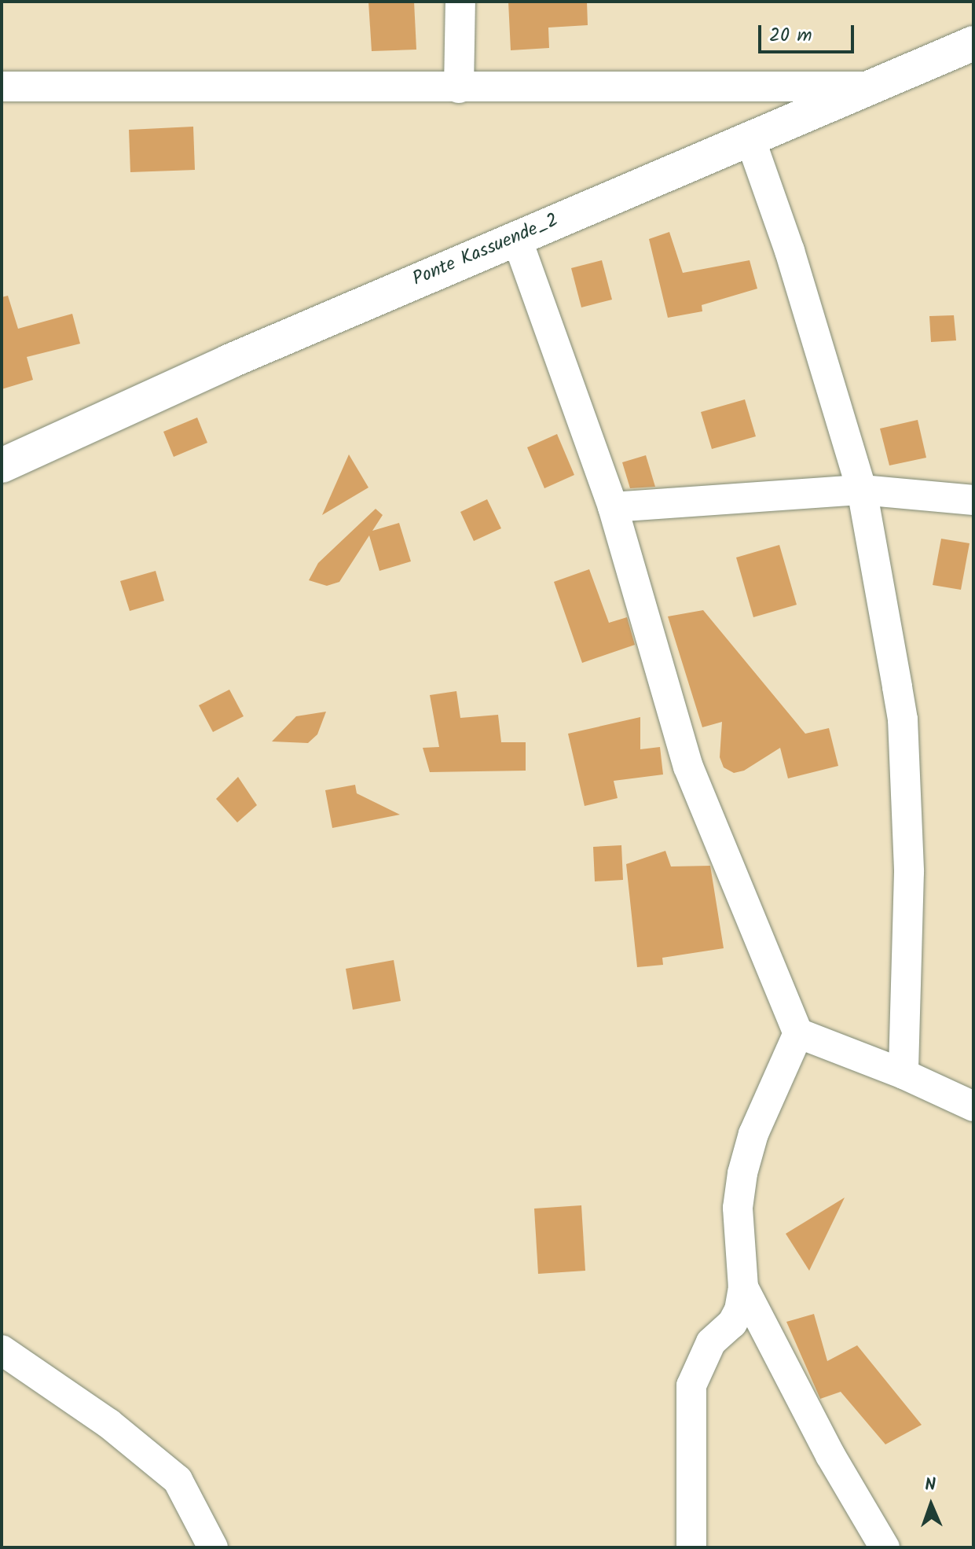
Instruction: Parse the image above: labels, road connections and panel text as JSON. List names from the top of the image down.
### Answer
{
  "streets": {
    "highway": ["Ponte Kassuende_2"]
  },
  "scale_bar": "20 m",
  "north": "top"
}
